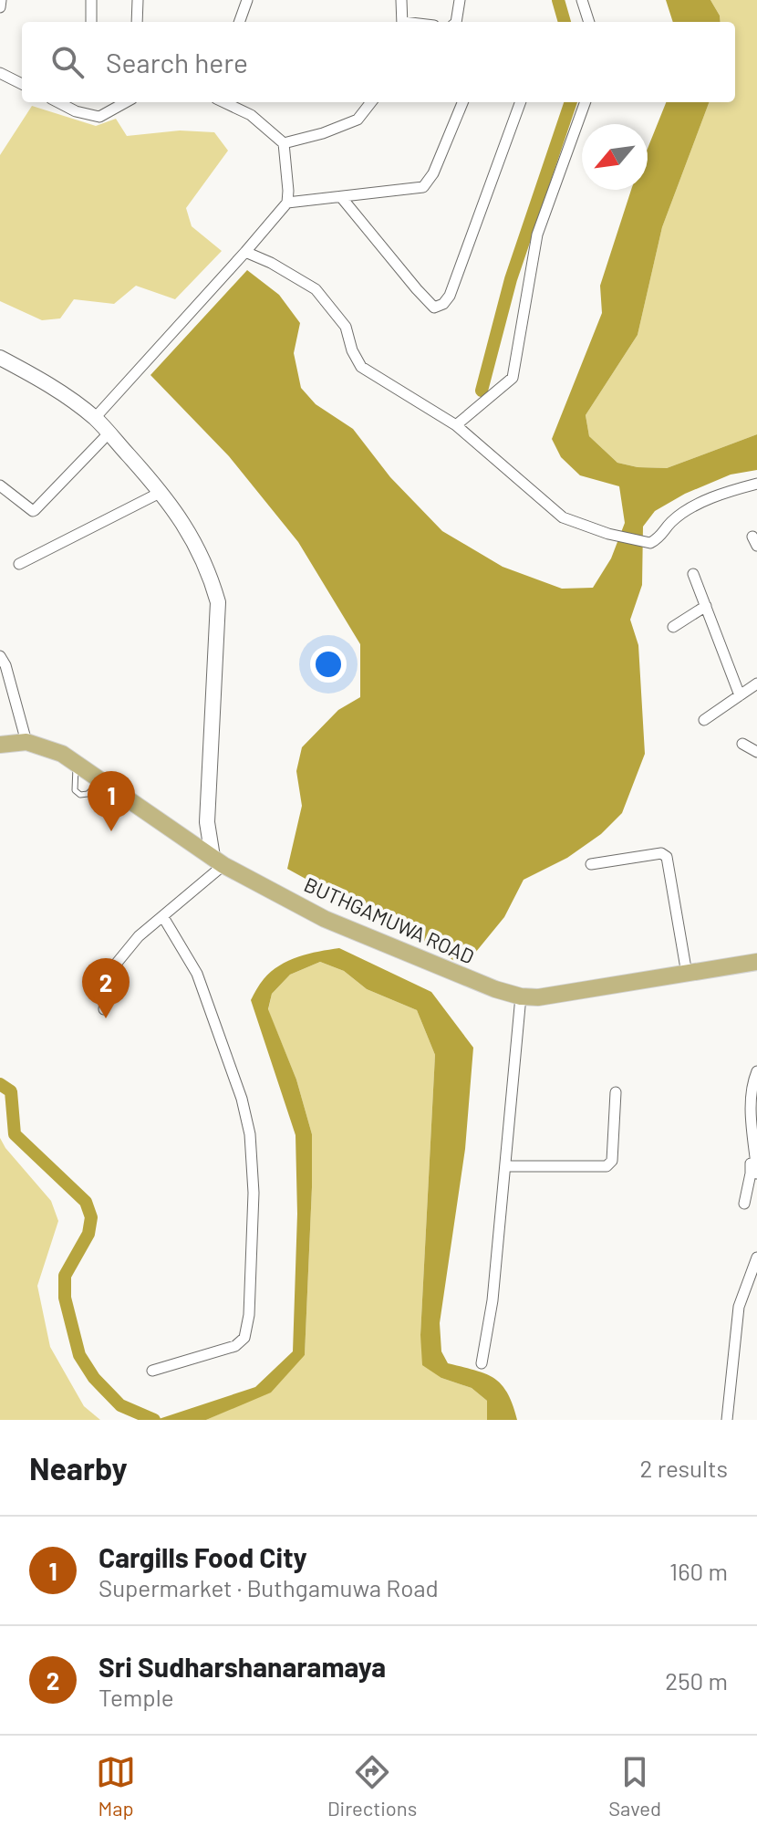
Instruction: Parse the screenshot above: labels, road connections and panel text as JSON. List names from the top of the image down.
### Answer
{
  "streets": {
    "main road": ["BUTHGAMUWA ROAD"]
  },
  "north": "bottom left",
  "page": {
    "search": "Search here",
    "pins": ["1", "2"],
    "heading": ["Nearby", "2 results"],
    "list": [
      {
        "mark": "1",
        "name": "Cargills Food City",
        "note": "Supermarket · Buthgamuwa Road",
        "value": "160 m"
      },
      {
        "mark": "2",
        "name": "Sri Sudharshanaramaya",
        "note": "Temple",
        "value": "250 m"
      }
    ],
    "nav": ["Map", "Directions", "Saved"]
  }
}
